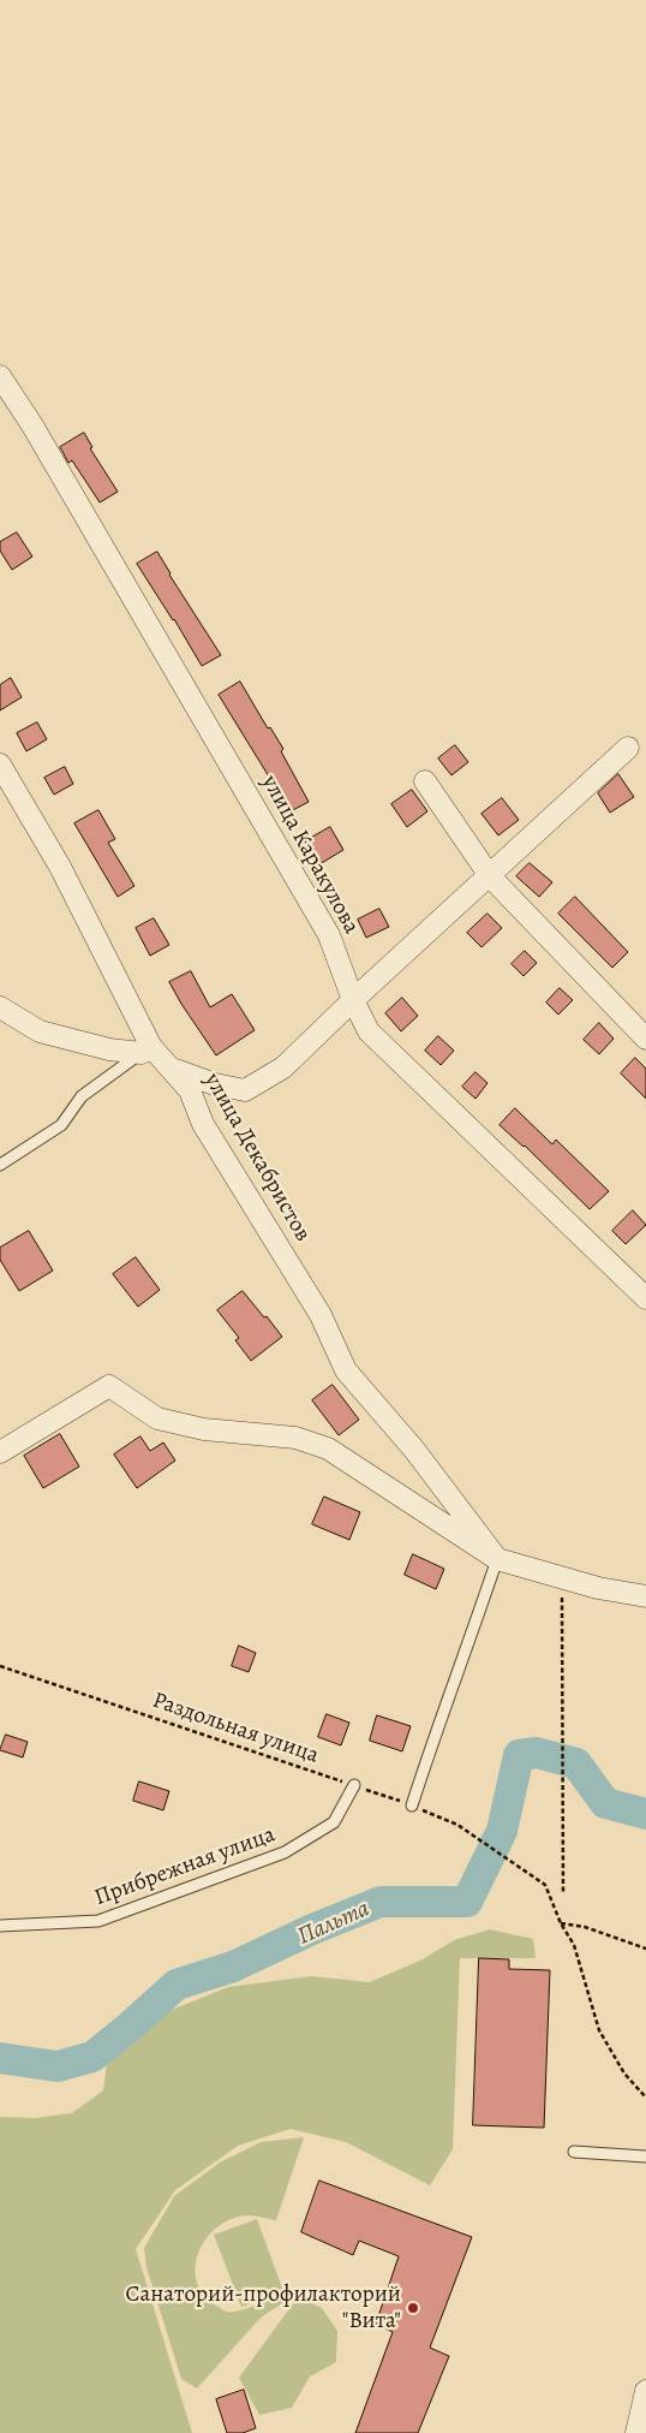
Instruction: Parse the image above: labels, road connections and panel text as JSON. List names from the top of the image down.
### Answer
{
  "streets": {
    "street": ["улица Каракулова", "улица Декабристов"],
    "lane": ["Прибрежная улица"],
    "path": ["Раздольная улица"]
  },
  "crossings": [
    ["Раздольная улица", "Прибрежная улица"]
  ],
  "water": ["Пальта"],
  "places": ["Санаторий-профилакторий \"Вита\""]
}
